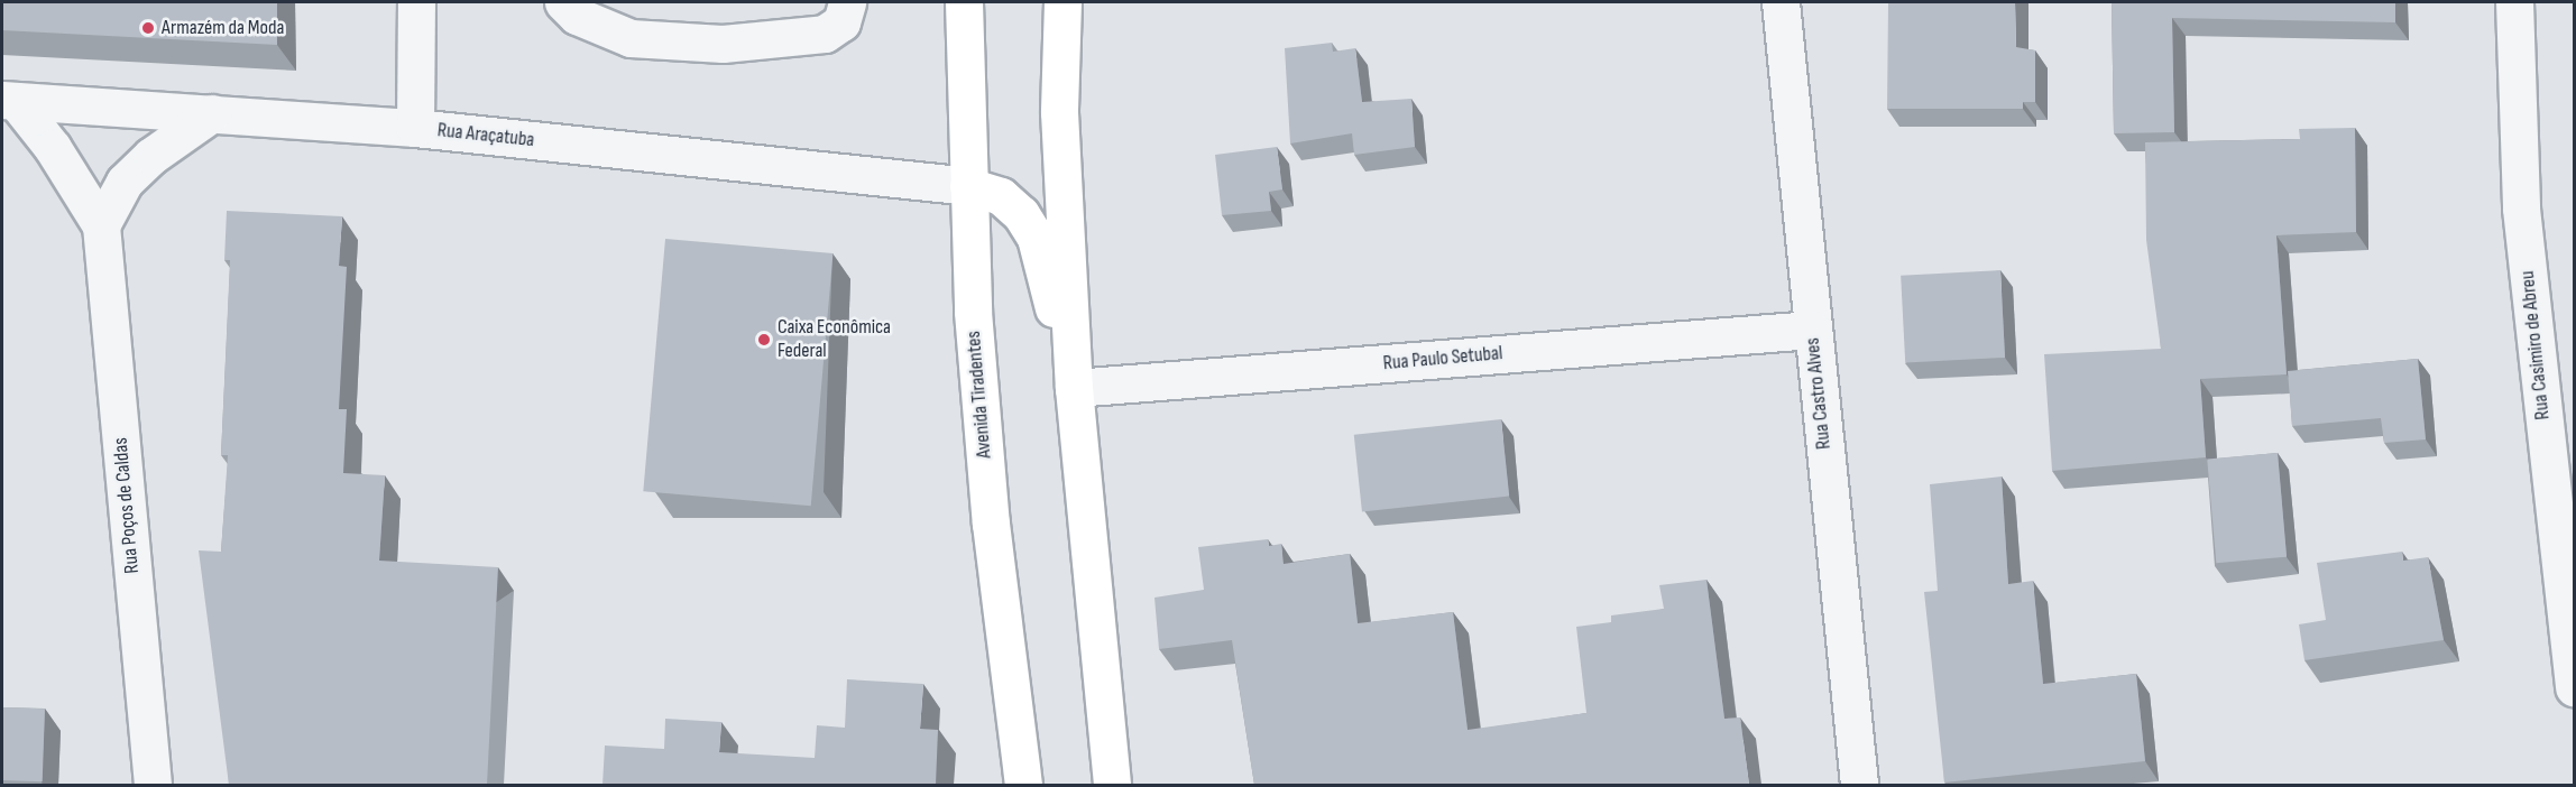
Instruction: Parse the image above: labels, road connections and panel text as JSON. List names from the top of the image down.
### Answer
{
  "streets": {
    "main road": ["Avenida Tiradentes"],
    "street": [
      "Rua Araçatuba",
      "Rua Casimiro de Abreu",
      "Rua Paulo Setubal",
      "Rua Castro Alves",
      "Rua Poços de Caldas"
    ]
  },
  "crossings": [
    ["Rua Araçatuba", "Avenida Tiradentes"],
    ["Rua Araçatuba", "Rua Poços de Caldas"],
    ["Rua Paulo Setubal", "Rua Castro Alves"]
  ],
  "places": ["Armazém da Moda", "Caixa Econômica Federal"]
}
